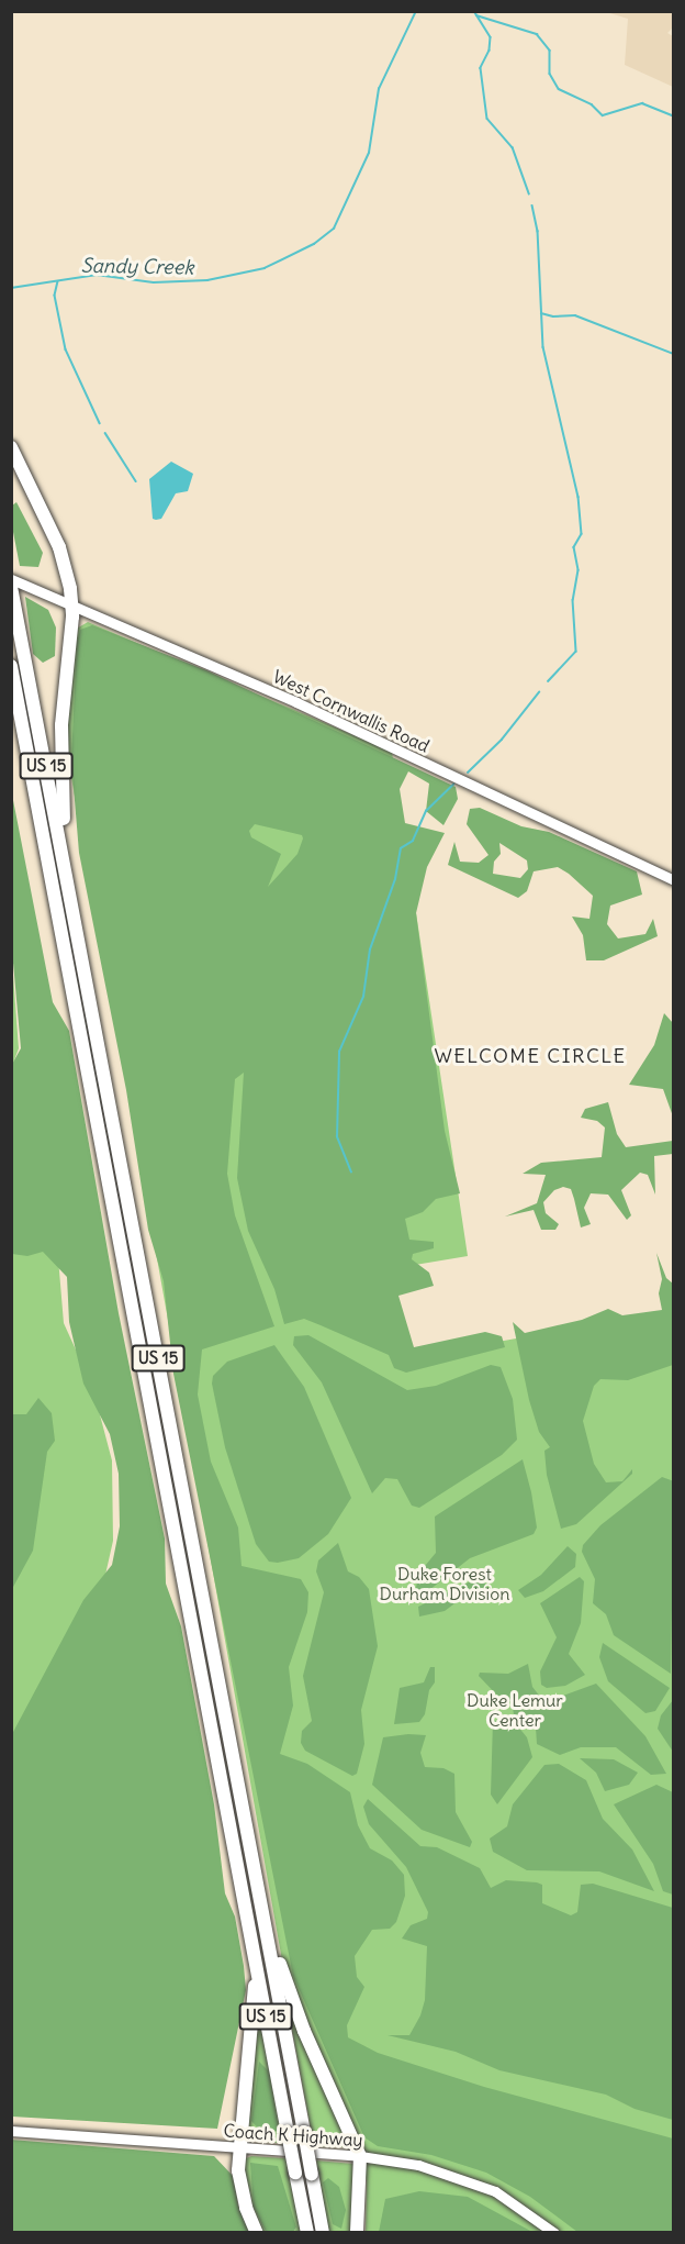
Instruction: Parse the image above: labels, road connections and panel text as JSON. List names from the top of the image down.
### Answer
{
  "streets": {
    "highway": ["US 15"],
    "street": ["West Cornwallis Road", "Coach K Highway"]
  },
  "districts": ["WELCOME CIRCLE"],
  "water": ["Sandy Creek"],
  "parks": ["Duke Forest Durham Division", "Duke Lemur Center"]
}
